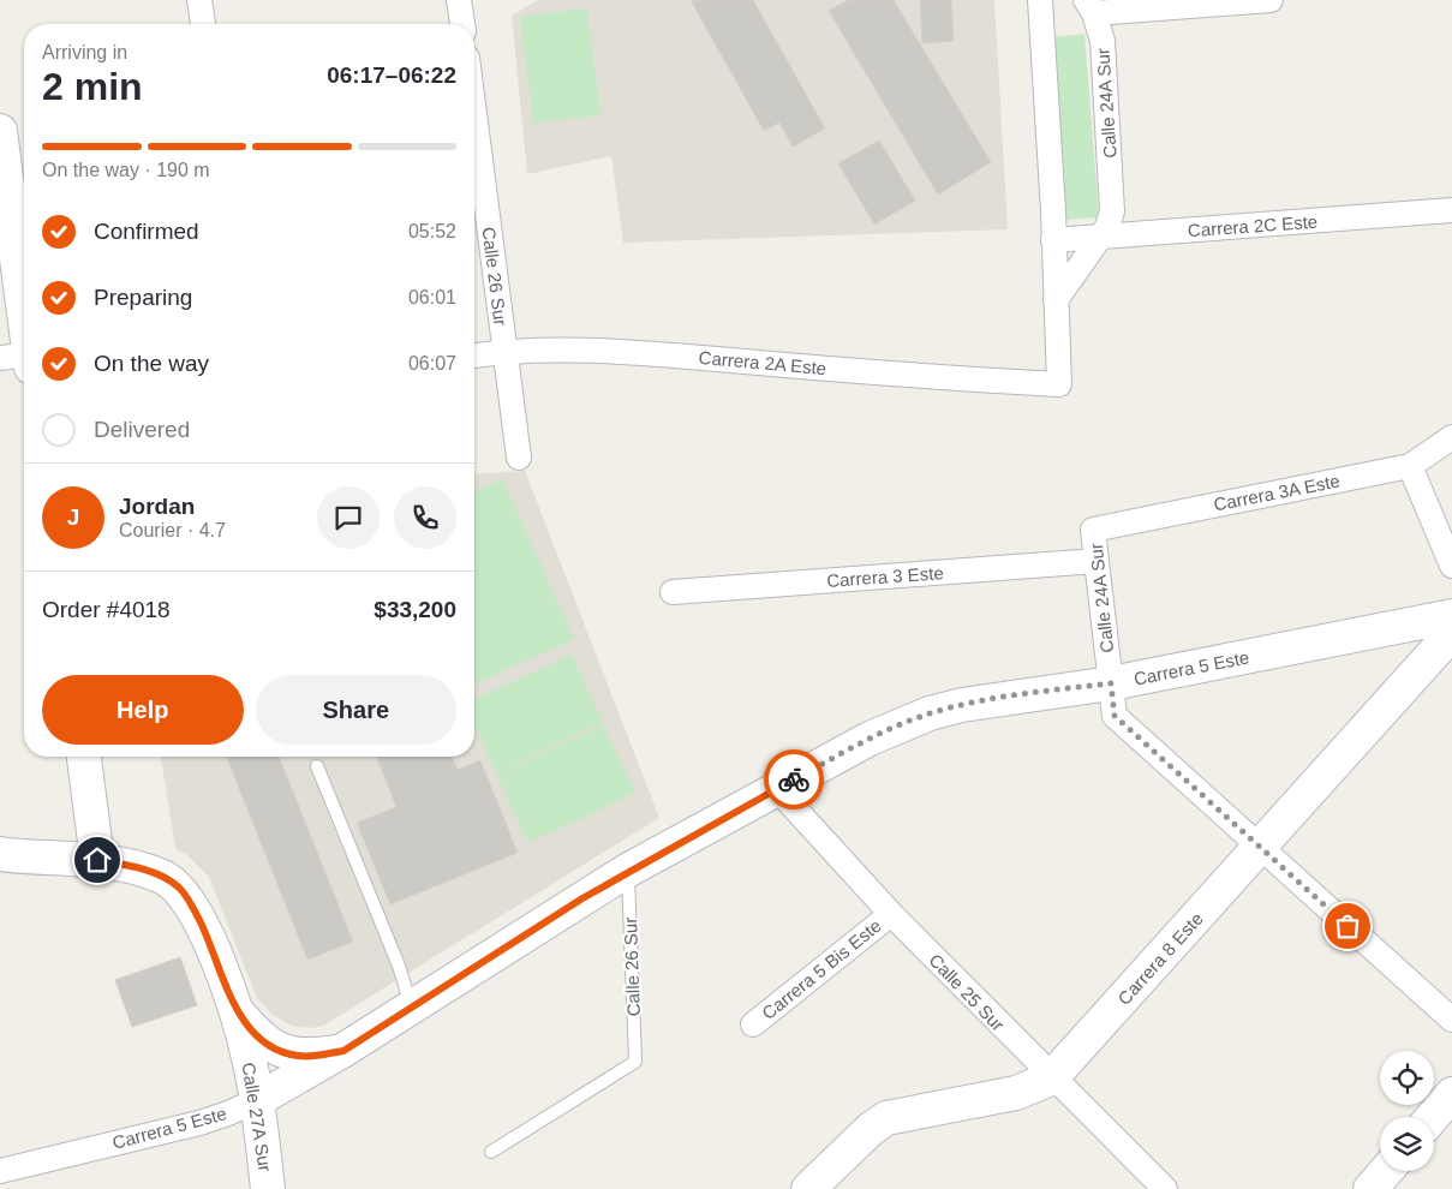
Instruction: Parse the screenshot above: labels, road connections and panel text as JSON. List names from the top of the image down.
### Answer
{
  "streets": {
    "street": [
      "Calle 24A Sur",
      "Carrera 2C Este",
      "Calle 26 Sur",
      "Carrera 2A Este",
      "Carrera 3A Este",
      "Carrera 3 Este",
      "Carrera 5 Este",
      "Carrera 8 Este",
      "Carrera 5 Bis Este",
      "Calle 25 Sur",
      "Calle 27A Sur"
    ]
  },
  "crossings": [
    ["Calle 24A Sur", "Carrera 2C Este"],
    ["Calle 24A Sur", "Carrera 2A Este"],
    ["Calle 24A Sur", "Carrera 3A Este"],
    ["Calle 24A Sur", "Carrera 3 Este"],
    ["Calle 24A Sur", "Carrera 5 Este"],
    ["Calle 24A Sur", "Carrera 8 Este"],
    ["Calle 26 Sur", "Carrera 2A Este"],
    ["Calle 26 Sur", "Carrera 5 Este"],
    ["Carrera 5 Este", "Calle 25 Sur"],
    ["Carrera 5 Este", "Calle 27A Sur"],
    ["Carrera 8 Este", "Calle 25 Sur"],
    ["Carrera 5 Bis Este", "Calle 25 Sur"]
  ],
  "page": {
    "heading": ["2 min", "Arriving in", "06:17–06:22"],
    "panel": [
      "Jordan",
      "Courier · 4.7",
      "Order #4018",
      "$33,200"
    ],
    "bar": "On the way · 190 m",
    "list": [
      ["Confirmed", "05:52"],
      ["Preparing", "06:01"],
      ["On the way", "06:07"],
      "Delivered"
    ],
    "round": "J",
    "buttons": ["Help", "Share"]
  }
}
